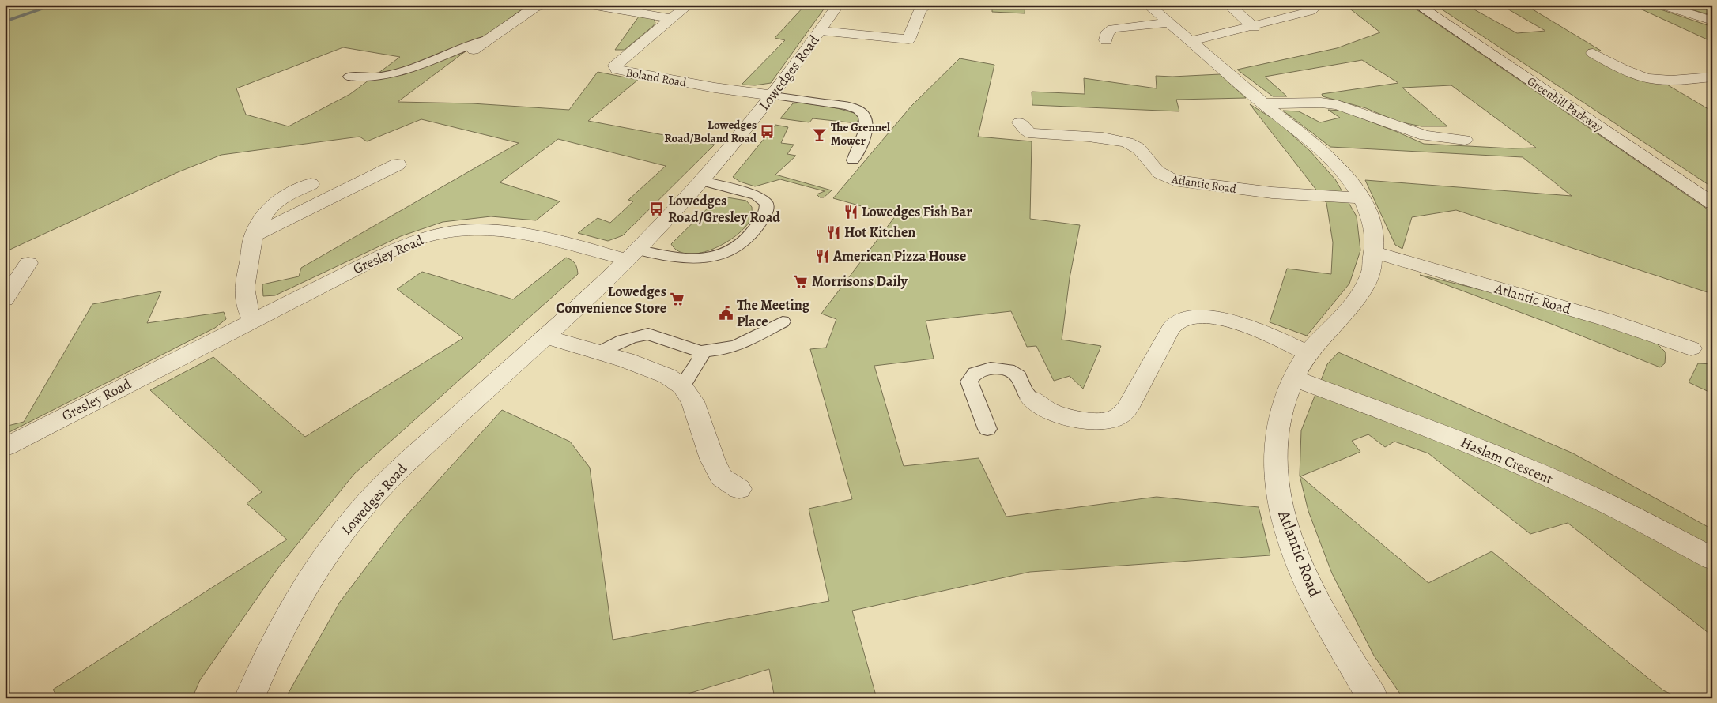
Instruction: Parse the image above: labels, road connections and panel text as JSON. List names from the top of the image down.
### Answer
{
  "streets": {
    "street": [
      "Lowedges Road",
      "Boland Road",
      "Greenhill Parkway",
      "Atlantic Road",
      "Gresley Road",
      "Haslam Crescent"
    ]
  },
  "crossings": [
    ["Lowedges Road", "Boland Road"],
    ["Lowedges Road", "Gresley Road"],
    ["Atlantic Road", "Haslam Crescent"]
  ],
  "places": {
    "bus stop": ["Lowedges Road/Boland Road", "Lowedges Road/Gresley Road"],
    "bar": ["The Grennel Mower"],
    "restaurant": ["Lowedges Fish Bar", "Hot Kitchen", "American Pizza House"],
    "supermarket": ["Morrisons Daily", "Lowedges Convenience Store"],
    "public building": ["The Meeting Place"]
  }
}
